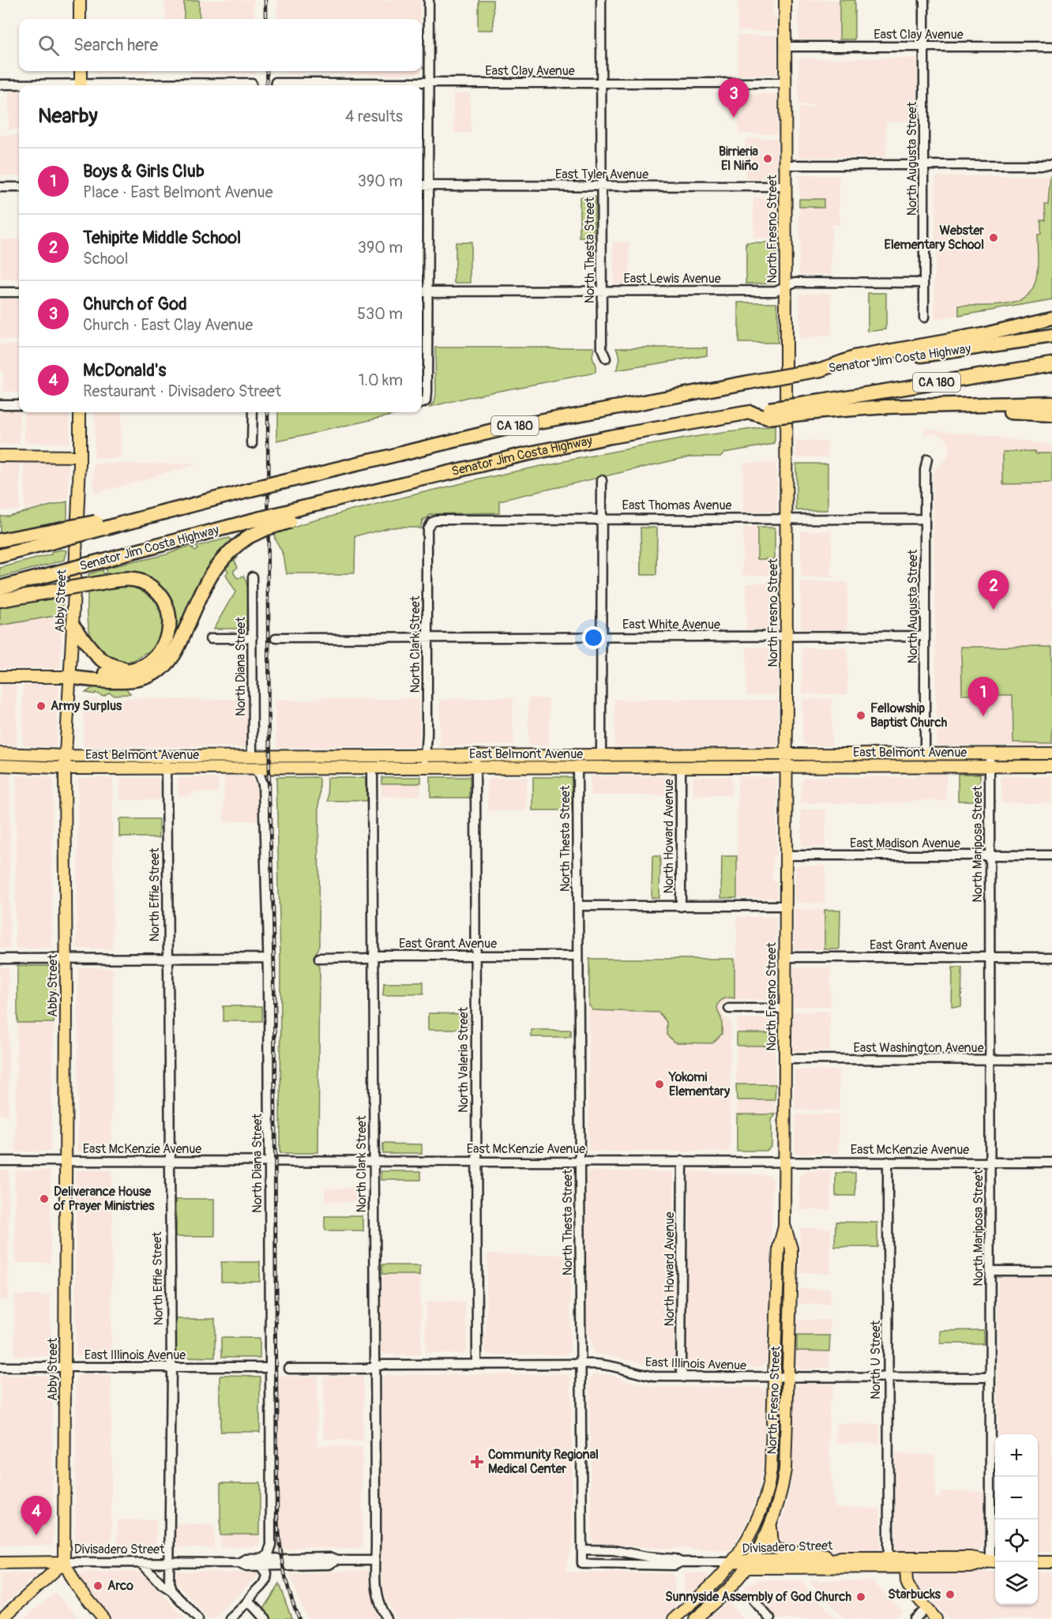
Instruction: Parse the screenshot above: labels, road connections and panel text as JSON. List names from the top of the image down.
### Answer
{
  "streets": {
    "highway": ["Senator Jim Costa Highway", "CA 180"],
    "main road": [
      "North Fresno Street",
      "Abby Street",
      "East Belmont Avenue",
      "Divisadero Street"
    ],
    "street": [
      "East Clay Avenue",
      "North Augusta Street",
      "East Tyler Avenue",
      "North Thesta Street",
      "East Lewis Avenue",
      "East Thomas Avenue",
      "East White Avenue",
      "North Clark Street",
      "North Diana Street",
      "North Howard Avenue",
      "East Madison Avenue",
      "North Mariposa Street",
      "North Effie Street",
      "East Grant Avenue",
      "East Washington Avenue",
      "North Valeria Street",
      "East McKenzie Avenue",
      "East Illinois Avenue",
      "North U Street"
    ]
  },
  "crossings": [
    ["East Clay Avenue", "North Augusta Street"],
    ["East Clay Avenue", "North Fresno Street"],
    ["East Clay Avenue", "North Thesta Street"],
    ["North Augusta Street", "East Lewis Avenue"],
    ["North Augusta Street", "East Thomas Avenue"],
    ["North Augusta Street", "East White Avenue"],
    ["North Augusta Street", "East Belmont Avenue"],
    ["East Tyler Avenue", "North Fresno Street"],
    ["East Tyler Avenue", "North Thesta Street"],
    ["North Fresno Street", "East Lewis Avenue"],
    ["North Fresno Street", "East Thomas Avenue"],
    ["North Fresno Street", "East White Avenue"],
    ["North Fresno Street", "East Belmont Avenue"],
    ["North Fresno Street", "East Madison Avenue"],
    ["North Fresno Street", "East Grant Avenue"],
    ["North Fresno Street", "East Washington Avenue"],
    ["North Fresno Street", "East McKenzie Avenue"],
    ["North Fresno Street", "East Illinois Avenue"],
    ["North Fresno Street", "Divisadero Street"],
    ["North Thesta Street", "East Lewis Avenue"],
    ["North Thesta Street", "East Belmont Avenue"],
    ["North Thesta Street", "East Grant Avenue"],
    ["North Thesta Street", "East McKenzie Avenue"],
    ["North Thesta Street", "East Illinois Avenue"],
    ["Senator Jim Costa Highway", "CA 180"],
    ["East Thomas Avenue", "North Clark Street"],
    ["Abby Street", "East Belmont Avenue"],
    ["Abby Street", "East McKenzie Avenue"],
    ["Abby Street", "East Illinois Avenue"],
    ["Abby Street", "Divisadero Street"],
    ["East White Avenue", "North Clark Street"],
    ["North Clark Street", "East Belmont Avenue"],
    ["North Clark Street", "East Grant Avenue"],
    ["North Clark Street", "East McKenzie Avenue"],
    ["North Clark Street", "East Illinois Avenue"],
    ["North Clark Street", "Divisadero Street"],
    ["North Diana Street", "East Belmont Avenue"],
    ["North Diana Street", "East McKenzie Avenue"],
    ["North Diana Street", "East Illinois Avenue"],
    ["North Diana Street", "Divisadero Street"],
    ["East Belmont Avenue", "North Howard Avenue"],
    ["East Belmont Avenue", "North Mariposa Street"],
    ["East Belmont Avenue", "North Effie Street"],
    ["East Belmont Avenue", "North Valeria Street"],
    ["North Howard Avenue", "East McKenzie Avenue"],
    ["North Howard Avenue", "East Illinois Avenue"],
    ["East Madison Avenue", "North Mariposa Street"],
    ["North Mariposa Street", "East Grant Avenue"],
    ["North Mariposa Street", "East Washington Avenue"],
    ["North Mariposa Street", "East McKenzie Avenue"],
    ["North Mariposa Street", "East Illinois Avenue"],
    ["North Mariposa Street", "Divisadero Street"],
    ["North Effie Street", "East McKenzie Avenue"],
    ["North Effie Street", "East Illinois Avenue"],
    ["North Effie Street", "Divisadero Street"],
    ["East Grant Avenue", "North Valeria Street"],
    ["North Valeria Street", "East McKenzie Avenue"],
    ["North Valeria Street", "East Illinois Avenue"],
    ["East McKenzie Avenue", "North U Street"],
    ["East Illinois Avenue", "North U Street"],
    ["North U Street", "Divisadero Street"]
  ],
  "places": {
    "other": [
      "Birrieria El Niño",
      "Webster Elementary School",
      "Army Surplus",
      "Fellowship Baptist Church",
      "Yokomi Elementary",
      "Deliverance House of Prayer Ministries",
      "Arco",
      "Starbucks",
      "Sunnyside Assembly of God Church"
    ],
    "health": ["Community Regional Medical Center"]
  },
  "page": {
    "search": "Search here",
    "pins": [
      "3",
      "2",
      "1",
      "4"
    ],
    "heading": ["Nearby", "4 results"],
    "list": [
      {
        "mark": "1",
        "name": "Boys & Girls Club",
        "note": "Place · East Belmont Avenue",
        "value": "390 m"
      },
      {
        "mark": "2",
        "name": "Tehipite Middle School",
        "note": "School",
        "value": "390 m"
      },
      {
        "mark": "3",
        "name": "Church of God",
        "note": "Church · East Clay Avenue",
        "value": "530 m"
      },
      {
        "mark": "4",
        "name": "McDonald's",
        "note": "Restaurant · Divisadero Street",
        "value": "1.0 km"
      }
    ],
    "map_buttons": ["+", "−"]
  }
}
